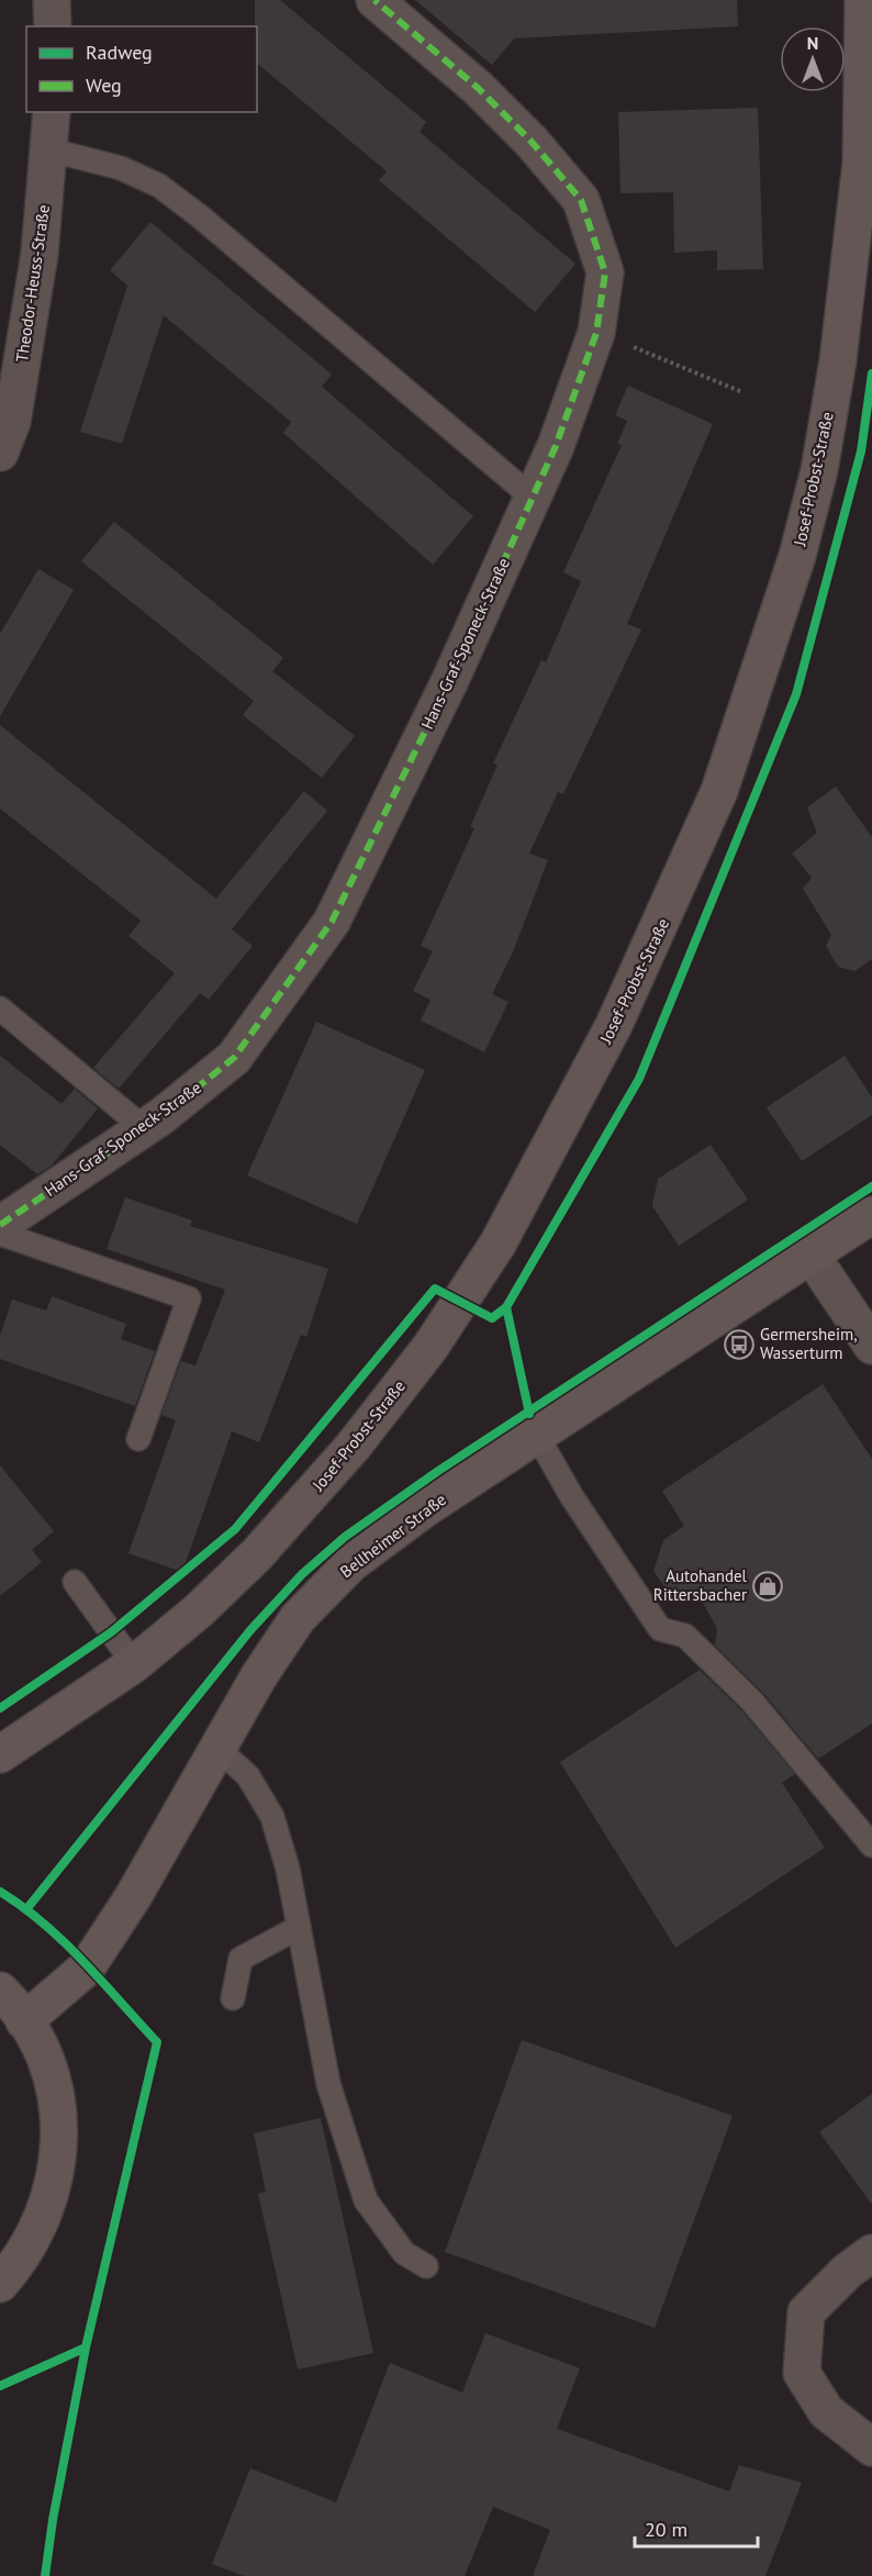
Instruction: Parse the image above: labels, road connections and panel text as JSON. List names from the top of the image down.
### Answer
{
  "streets": {
    "main road": ["Josef-Probst-Straße", "Bellheimer Straße"],
    "street": ["Theodor-Heuss-Straße", "Hans-Graf-Sponeck-Straße"]
  },
  "places": {
    "bus stop": ["Germersheim, Wasserturm"],
    "shop": ["Autohandel Rittersbacher"]
  },
  "legend": ["Radweg", "Weg"],
  "scale_bar": "20 m",
  "north": "top"
}
